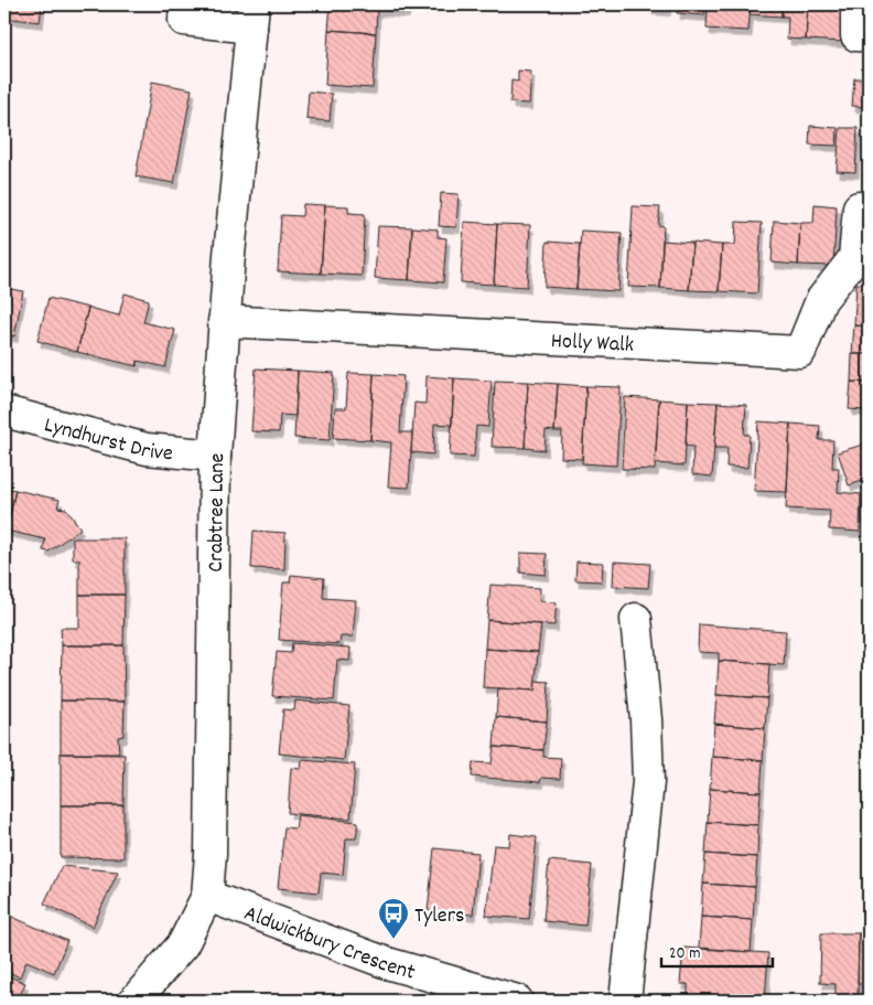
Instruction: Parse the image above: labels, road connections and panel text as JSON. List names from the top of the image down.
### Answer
{
  "streets": {
    "street": [
      "Holly Walk",
      "Lyndhurst Drive",
      "Crabtree Lane",
      "Aldwickbury Crescent"
    ]
  },
  "crossings": [
    ["Holly Walk", "Crabtree Lane"],
    ["Lyndhurst Drive", "Crabtree Lane"],
    ["Crabtree Lane", "Aldwickbury Crescent"]
  ],
  "places": {
    "bus stop": ["Tylers"]
  },
  "scale_bar": "20 m"
}
